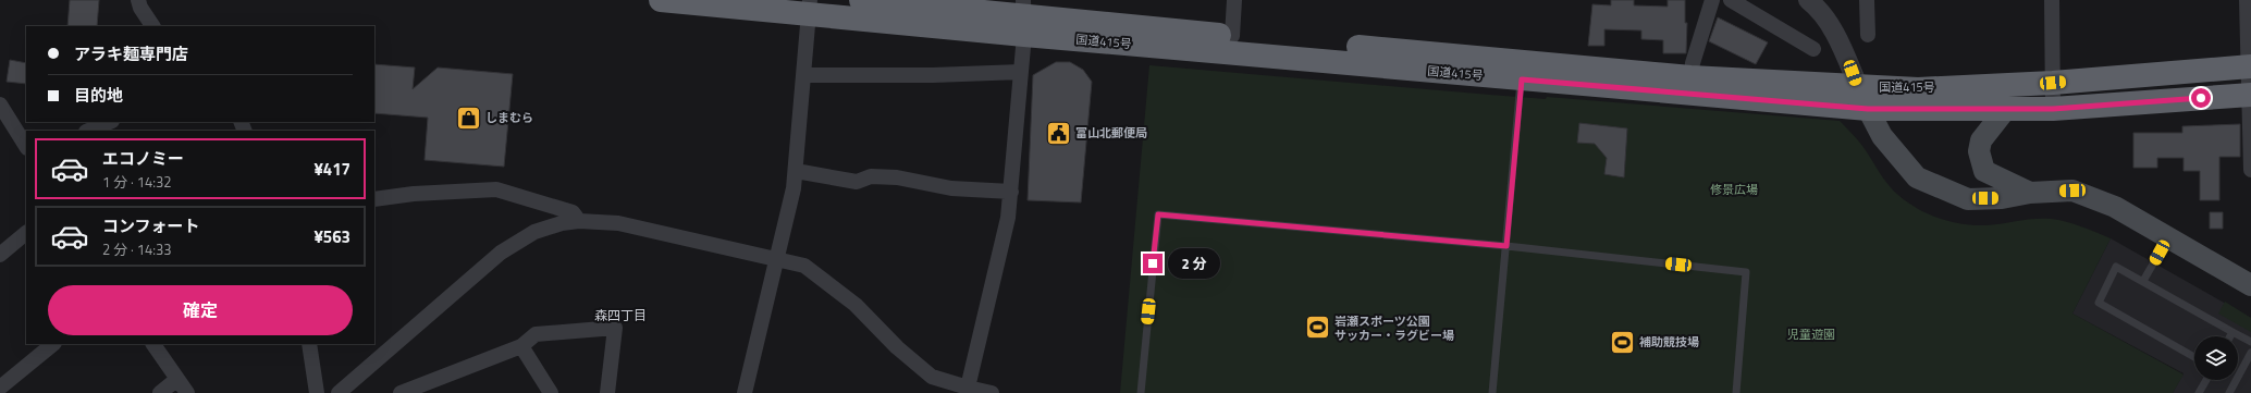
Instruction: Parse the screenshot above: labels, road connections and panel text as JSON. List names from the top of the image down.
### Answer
{
  "streets": {
    "highway": ["国道415号"]
  },
  "districts": ["森四丁目"],
  "parks": ["修景広場", "児童遊園"],
  "places": {
    "shop": ["しまむら"],
    "public building": ["富山北郵便局"],
    "sports": ["岩瀬スポーツ公園 サッカー・ラグビー場", "補助競技場"]
  },
  "page": {
    "banner": ["アラキ麺専門店", "目的地"],
    "list": [
      {
        "name": "エコノミー",
        "note": "1 分 · 14:32",
        "value": "¥417"
      },
      {
        "name": "コンフォート",
        "note": "2 分 · 14:33",
        "value": "¥563"
      }
    ],
    "bubble": "2 分",
    "buttons": "確定"
  }
}
